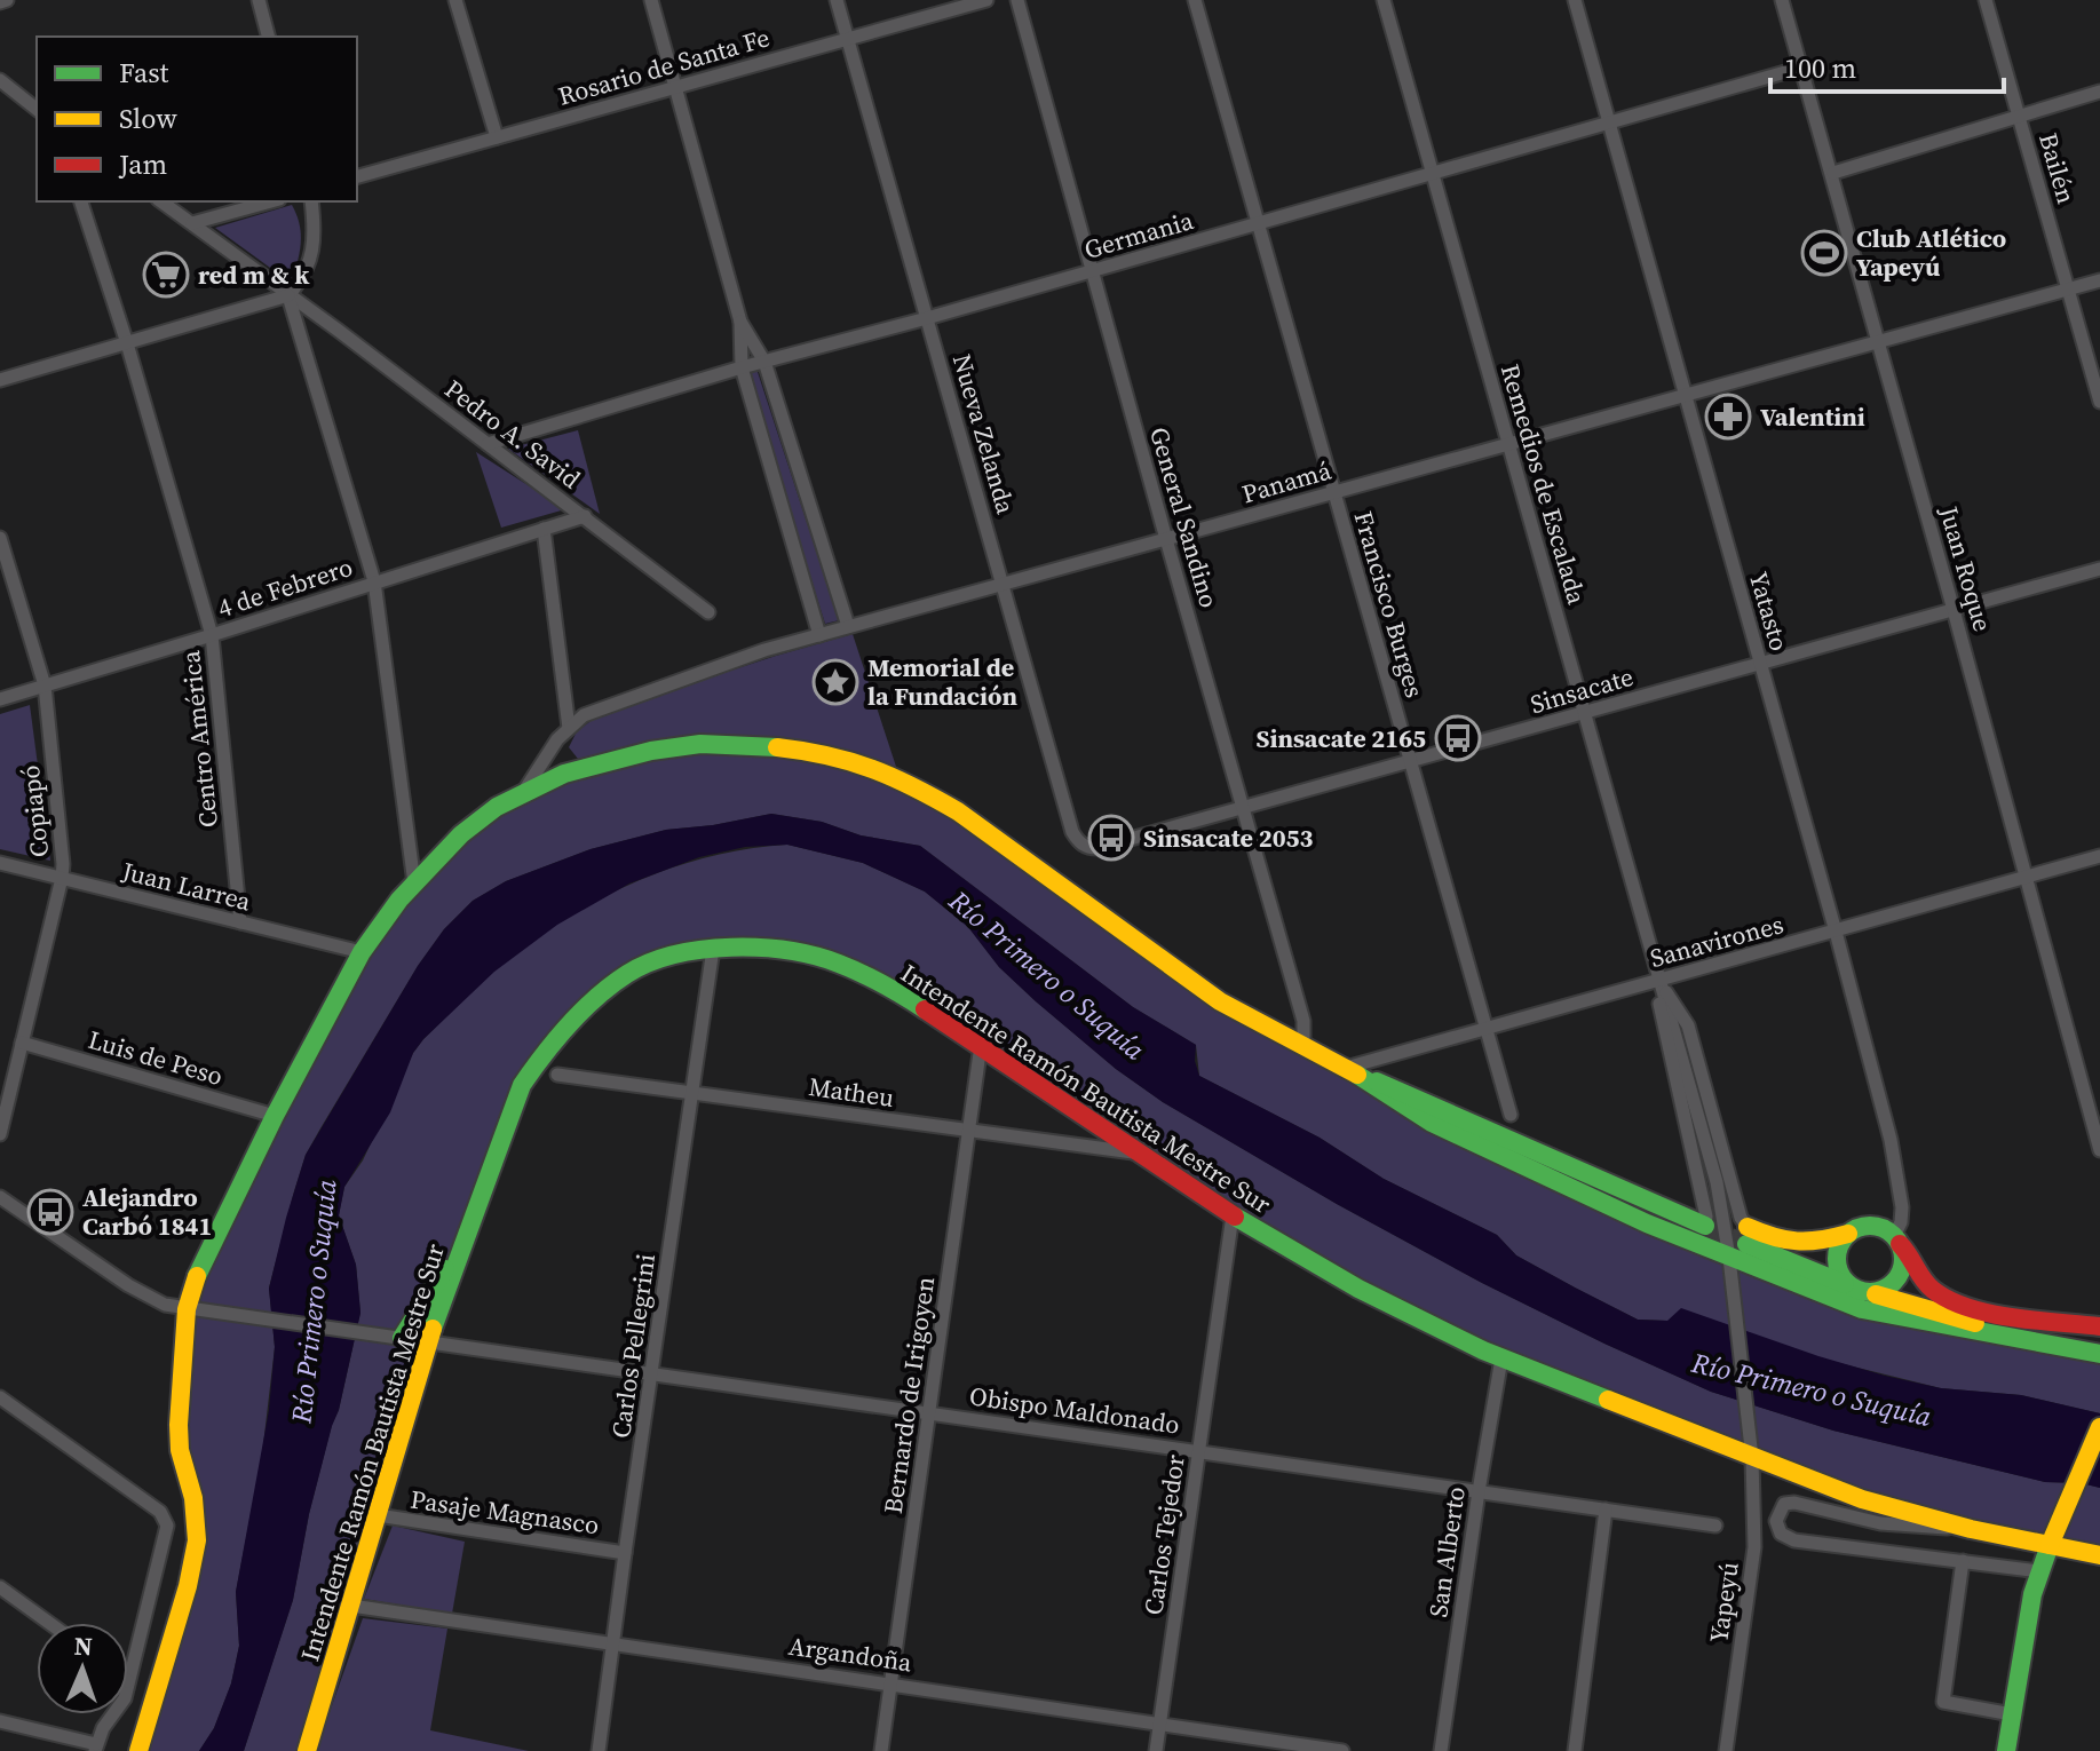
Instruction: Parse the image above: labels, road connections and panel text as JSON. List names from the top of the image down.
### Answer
{
  "streets": {
    "main road": ["Intendente Ramón Bautista Mestre Sur"],
    "street": [
      "Rosario de Santa Fe",
      "Bailén",
      "Germania",
      "Pedro A. Savid",
      "Nueva Zelanda",
      "Panamá",
      "Remedios de Escalada",
      "General Sandino",
      "Juan Roque",
      "4 de Febrero",
      "Francisco Burges",
      "Yatasto",
      "Sinsacate",
      "Centro América",
      "Copiapó",
      "Juan Larrea",
      "Sanavirones",
      "Luis de Peso",
      "Matheu",
      "Carlos Pellegrini",
      "Bernardo de Irigoyen",
      "Obispo Maldonado",
      "Pasaje Magnasco",
      "Carlos Tejedor",
      "San Alberto",
      "Yapeyú",
      "Argandoña"
    ]
  },
  "crossings": [
    ["Rosario de Santa Fe", "Nueva Zelanda"],
    ["Bailén", "Panamá"],
    ["Germania", "Pedro A. Savid"],
    ["Germania", "Nueva Zelanda"],
    ["Germania", "Remedios de Escalada"],
    ["Germania", "General Sandino"],
    ["Germania", "Juan Roque"],
    ["Germania", "Francisco Burges"],
    ["Germania", "Yatasto"],
    ["Pedro A. Savid", "4 de Febrero"],
    ["Nueva Zelanda", "Panamá"],
    ["Nueva Zelanda", "Sinsacate"],
    ["Panamá", "Remedios de Escalada"],
    ["Panamá", "General Sandino"],
    ["Panamá", "Juan Roque"],
    ["Panamá", "Francisco Burges"],
    ["Panamá", "Yatasto"],
    ["Remedios de Escalada", "Sinsacate"],
    ["Remedios de Escalada", "Sanavirones"],
    ["Remedios de Escalada", "Yapeyú"],
    ["General Sandino", "Sinsacate"],
    ["Juan Roque", "Sinsacate"],
    ["Juan Roque", "Sanavirones"],
    ["4 de Febrero", "Centro América"],
    ["4 de Febrero", "Copiapó"],
    ["Francisco Burges", "Sinsacate"],
    ["Francisco Burges", "Sanavirones"],
    ["Yatasto", "Sinsacate"],
    ["Yatasto", "Sanavirones"],
    ["Centro América", "Juan Larrea"],
    ["Copiapó", "Juan Larrea"],
    ["Copiapó", "Luis de Peso"],
    ["Intendente Ramón Bautista Mestre Sur", "Matheu"],
    ["Intendente Ramón Bautista Mestre Sur", "Carlos Pellegrini"],
    ["Intendente Ramón Bautista Mestre Sur", "Bernardo de Irigoyen"],
    ["Intendente Ramón Bautista Mestre Sur", "Obispo Maldonado"],
    ["Intendente Ramón Bautista Mestre Sur", "Pasaje Magnasco"],
    ["Intendente Ramón Bautista Mestre Sur", "Carlos Tejedor"],
    ["Intendente Ramón Bautista Mestre Sur", "San Alberto"],
    ["Intendente Ramón Bautista Mestre Sur", "Yapeyú"],
    ["Intendente Ramón Bautista Mestre Sur", "Argandoña"],
    ["Matheu", "Carlos Pellegrini"],
    ["Matheu", "Bernardo de Irigoyen"],
    ["Carlos Pellegrini", "Obispo Maldonado"],
    ["Carlos Pellegrini", "Pasaje Magnasco"],
    ["Carlos Pellegrini", "Argandoña"],
    ["Bernardo de Irigoyen", "Obispo Maldonado"],
    ["Bernardo de Irigoyen", "Argandoña"],
    ["Obispo Maldonado", "Carlos Tejedor"],
    ["Obispo Maldonado", "San Alberto"],
    ["Carlos Tejedor", "Argandoña"]
  ],
  "water": ["Río Primero o Suquía"],
  "places": {
    "sports": ["Club Atlético Yapeyú"],
    "supermarket": ["red m & k"],
    "pharmacy": ["Valentini"],
    "place": ["Memorial de la Fundación"],
    "bus stop": ["Sinsacate 2165", "Sinsacate 2053", "Alejandro Carbó 1841"]
  },
  "legend": ["Fast", "Slow", "Jam"],
  "scale_bar": "100 m",
  "north": "top"
}
